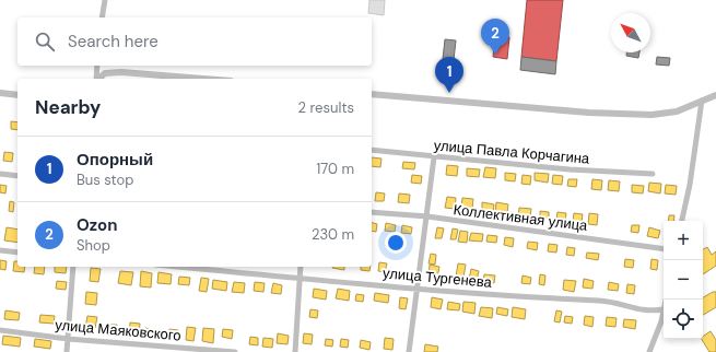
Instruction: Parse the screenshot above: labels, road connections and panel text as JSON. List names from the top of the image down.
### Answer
{
  "streets": {
    "street": [
      "улица Павла Корчагина",
      "Коллективная улица",
      "улица Тургенева",
      "улица Маяковского"
    ]
  },
  "north": "top left",
  "page": {
    "search": "Search here",
    "pins": ["2", "1"],
    "heading": ["Nearby", "2 results"],
    "list": [
      {
        "mark": "1",
        "name": "Опорный",
        "note": "Bus stop",
        "value": "170 m"
      },
      {
        "mark": "2",
        "name": "Ozon",
        "note": "Shop",
        "value": "230 m"
      }
    ],
    "map_buttons": ["+", "−"]
  }
}
